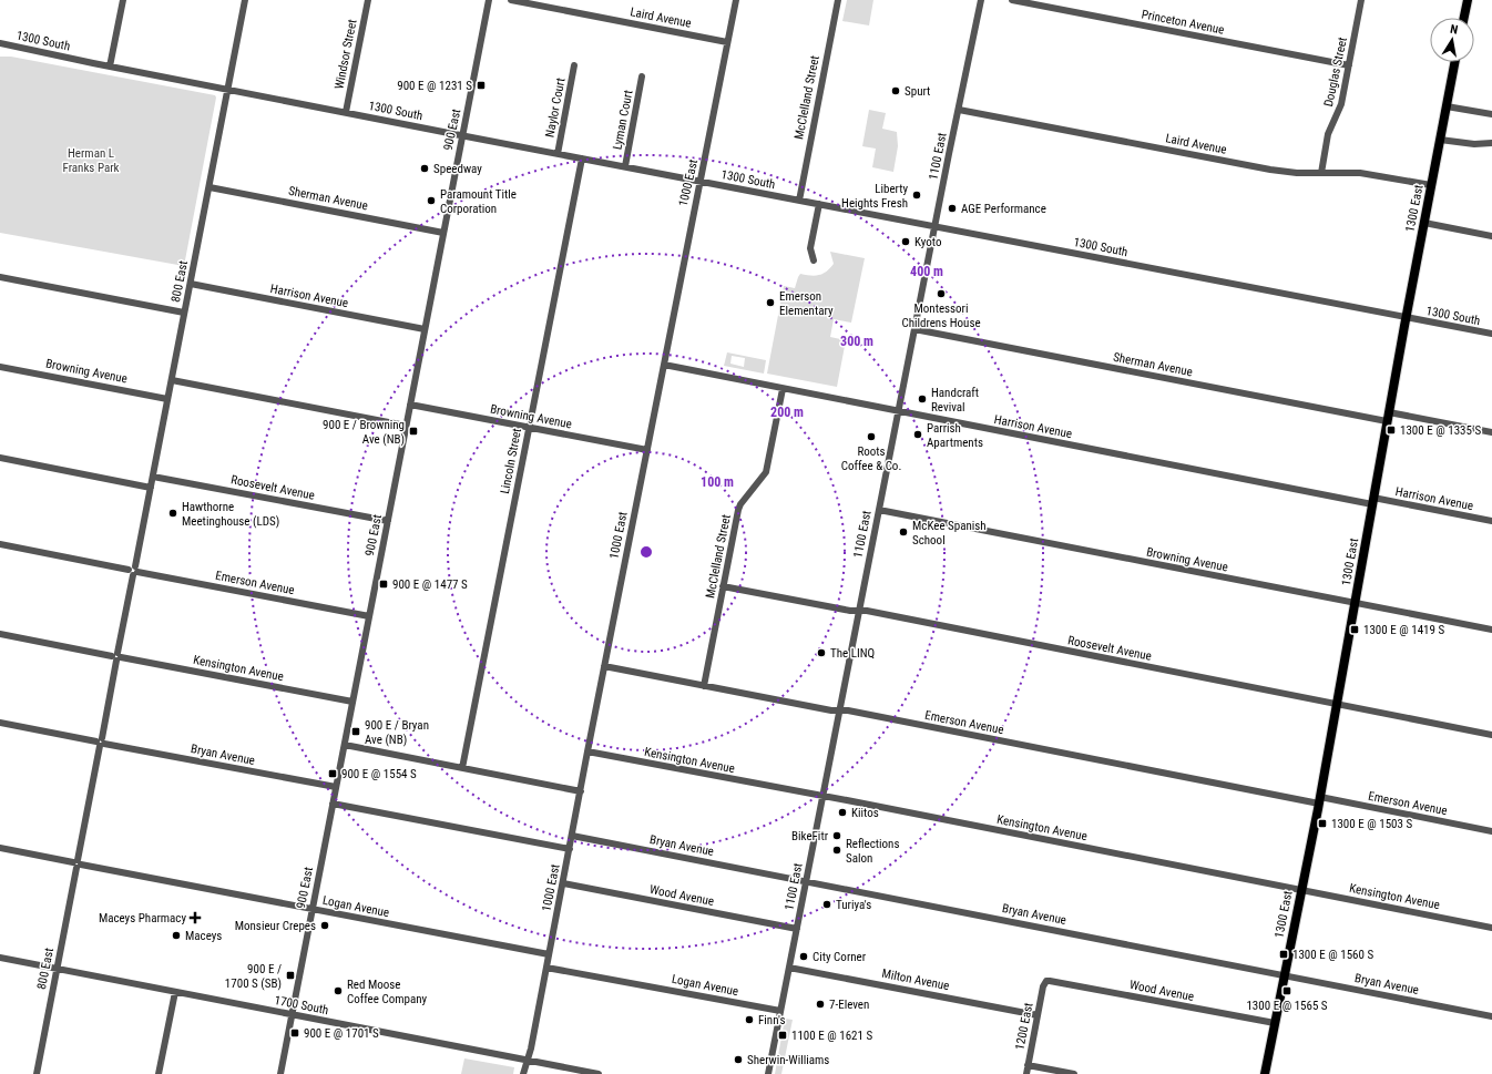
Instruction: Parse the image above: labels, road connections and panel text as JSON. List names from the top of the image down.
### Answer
{
  "streets": {
    "main road": ["1300 East"],
    "street": [
      "Laird Avenue",
      "Princeton Avenue",
      "1300 South",
      "Windsor Street",
      "Douglas Street",
      "McClelland Street",
      "Naylor Court",
      "Lyman Court",
      "900 East",
      "1100 East",
      "1000 East",
      "Sherman Avenue",
      "800 East",
      "Harrison Avenue",
      "Browning Avenue",
      "Lincoln Street",
      "Roosevelt Avenue",
      "Emerson Avenue",
      "Kensington Avenue",
      "Bryan Avenue",
      "Wood Avenue",
      "Logan Avenue",
      "Milton Avenue",
      "1700 South",
      "1200 East"
    ]
  },
  "crossings": [
    ["Laird Avenue", "Douglas Street"],
    ["Laird Avenue", "1100 East"],
    ["Laird Avenue", "1000 East"],
    ["Laird Avenue", "1300 East"],
    ["Princeton Avenue", "Douglas Street"],
    ["1300 South", "Windsor Street"],
    ["1300 South", "McClelland Street"],
    ["1300 South", "Naylor Court"],
    ["1300 South", "Lyman Court"],
    ["1300 South", "900 East"],
    ["1300 South", "1100 East"],
    ["1300 South", "1000 East"],
    ["1300 South", "1300 East"],
    ["1300 South", "800 East"],
    ["1300 South", "Lincoln Street"],
    ["McClelland Street", "Harrison Avenue"],
    ["McClelland Street", "Roosevelt Avenue"],
    ["McClelland Street", "Emerson Avenue"],
    ["900 East", "Sherman Avenue"],
    ["900 East", "Harrison Avenue"],
    ["900 East", "Browning Avenue"],
    ["900 East", "Roosevelt Avenue"],
    ["900 East", "Emerson Avenue"],
    ["900 East", "Kensington Avenue"],
    ["900 East", "Bryan Avenue"],
    ["900 East", "Logan Avenue"],
    ["900 East", "1700 South"],
    ["1100 East", "Sherman Avenue"],
    ["1100 East", "Harrison Avenue"],
    ["1100 East", "Browning Avenue"],
    ["1100 East", "Roosevelt Avenue"],
    ["1100 East", "Emerson Avenue"],
    ["1100 East", "Kensington Avenue"],
    ["1100 East", "Bryan Avenue"],
    ["1100 East", "Wood Avenue"],
    ["1100 East", "Logan Avenue"],
    ["1100 East", "Milton Avenue"],
    ["1000 East", "Harrison Avenue"],
    ["1000 East", "Browning Avenue"],
    ["1000 East", "Emerson Avenue"],
    ["1000 East", "Kensington Avenue"],
    ["1000 East", "Bryan Avenue"],
    ["1000 East", "Wood Avenue"],
    ["1000 East", "Logan Avenue"],
    ["1000 East", "1700 South"],
    ["Sherman Avenue", "1300 East"],
    ["Sherman Avenue", "800 East"],
    ["1300 East", "Harrison Avenue"],
    ["1300 East", "Browning Avenue"],
    ["1300 East", "Roosevelt Avenue"],
    ["1300 East", "Emerson Avenue"],
    ["1300 East", "Kensington Avenue"],
    ["1300 East", "Bryan Avenue"],
    ["1300 East", "Wood Avenue"],
    ["800 East", "Harrison Avenue"],
    ["800 East", "Browning Avenue"],
    ["800 East", "Roosevelt Avenue"],
    ["800 East", "Emerson Avenue"],
    ["800 East", "Kensington Avenue"],
    ["800 East", "Bryan Avenue"],
    ["800 East", "Logan Avenue"],
    ["800 East", "1700 South"],
    ["Browning Avenue", "Lincoln Street"],
    ["Wood Avenue", "1200 East"],
    ["Milton Avenue", "1200 East"]
  ],
  "parks": ["Herman L Franks Park"],
  "places": {
    "transit": [
      "900 E @ 1231 S",
      "1300 E @ 1335 S",
      "900 E / Browning Ave (NB)",
      "900 E @ 1477 S",
      "1300 E @ 1419 S",
      "900 E / Bryan Ave (NB)",
      "900 E @ 1554 S",
      "1300 E @ 1503 S",
      "1300 E @ 1560 S",
      "900 E / 1700 S (SB)",
      "1300 E @ 1565 S",
      "900 E @ 1701 S",
      "1100 E @ 1621 S"
    ],
    "other": [
      "Spurt",
      "Speedway",
      "Liberty Heights Fresh",
      "Paramount Title Corporation",
      "AGE Performance",
      "Kyoto",
      "Montessori Childrens House",
      "Emerson Elementary",
      "Handcraft Revival",
      "Parrish Apartments",
      "Roots Coffee & Co.",
      "Hawthorne Meetinghouse (LDS)",
      "McKee Spanish School",
      "The LINQ",
      "Kiitos",
      "BikeFitr",
      "Reflections Salon",
      "Turiya's",
      "Monsieur Crepes",
      "Maceys",
      "City Corner",
      "Red Moose Coffee Company",
      "7-Eleven",
      "Finn's",
      "Sherwin-Williams"
    ],
    "health": ["Maceys Pharmacy"]
  },
  "north": "top",
  "rings": [
    "400 m",
    "300 m",
    "200 m",
    "100 m"
  ]
}
